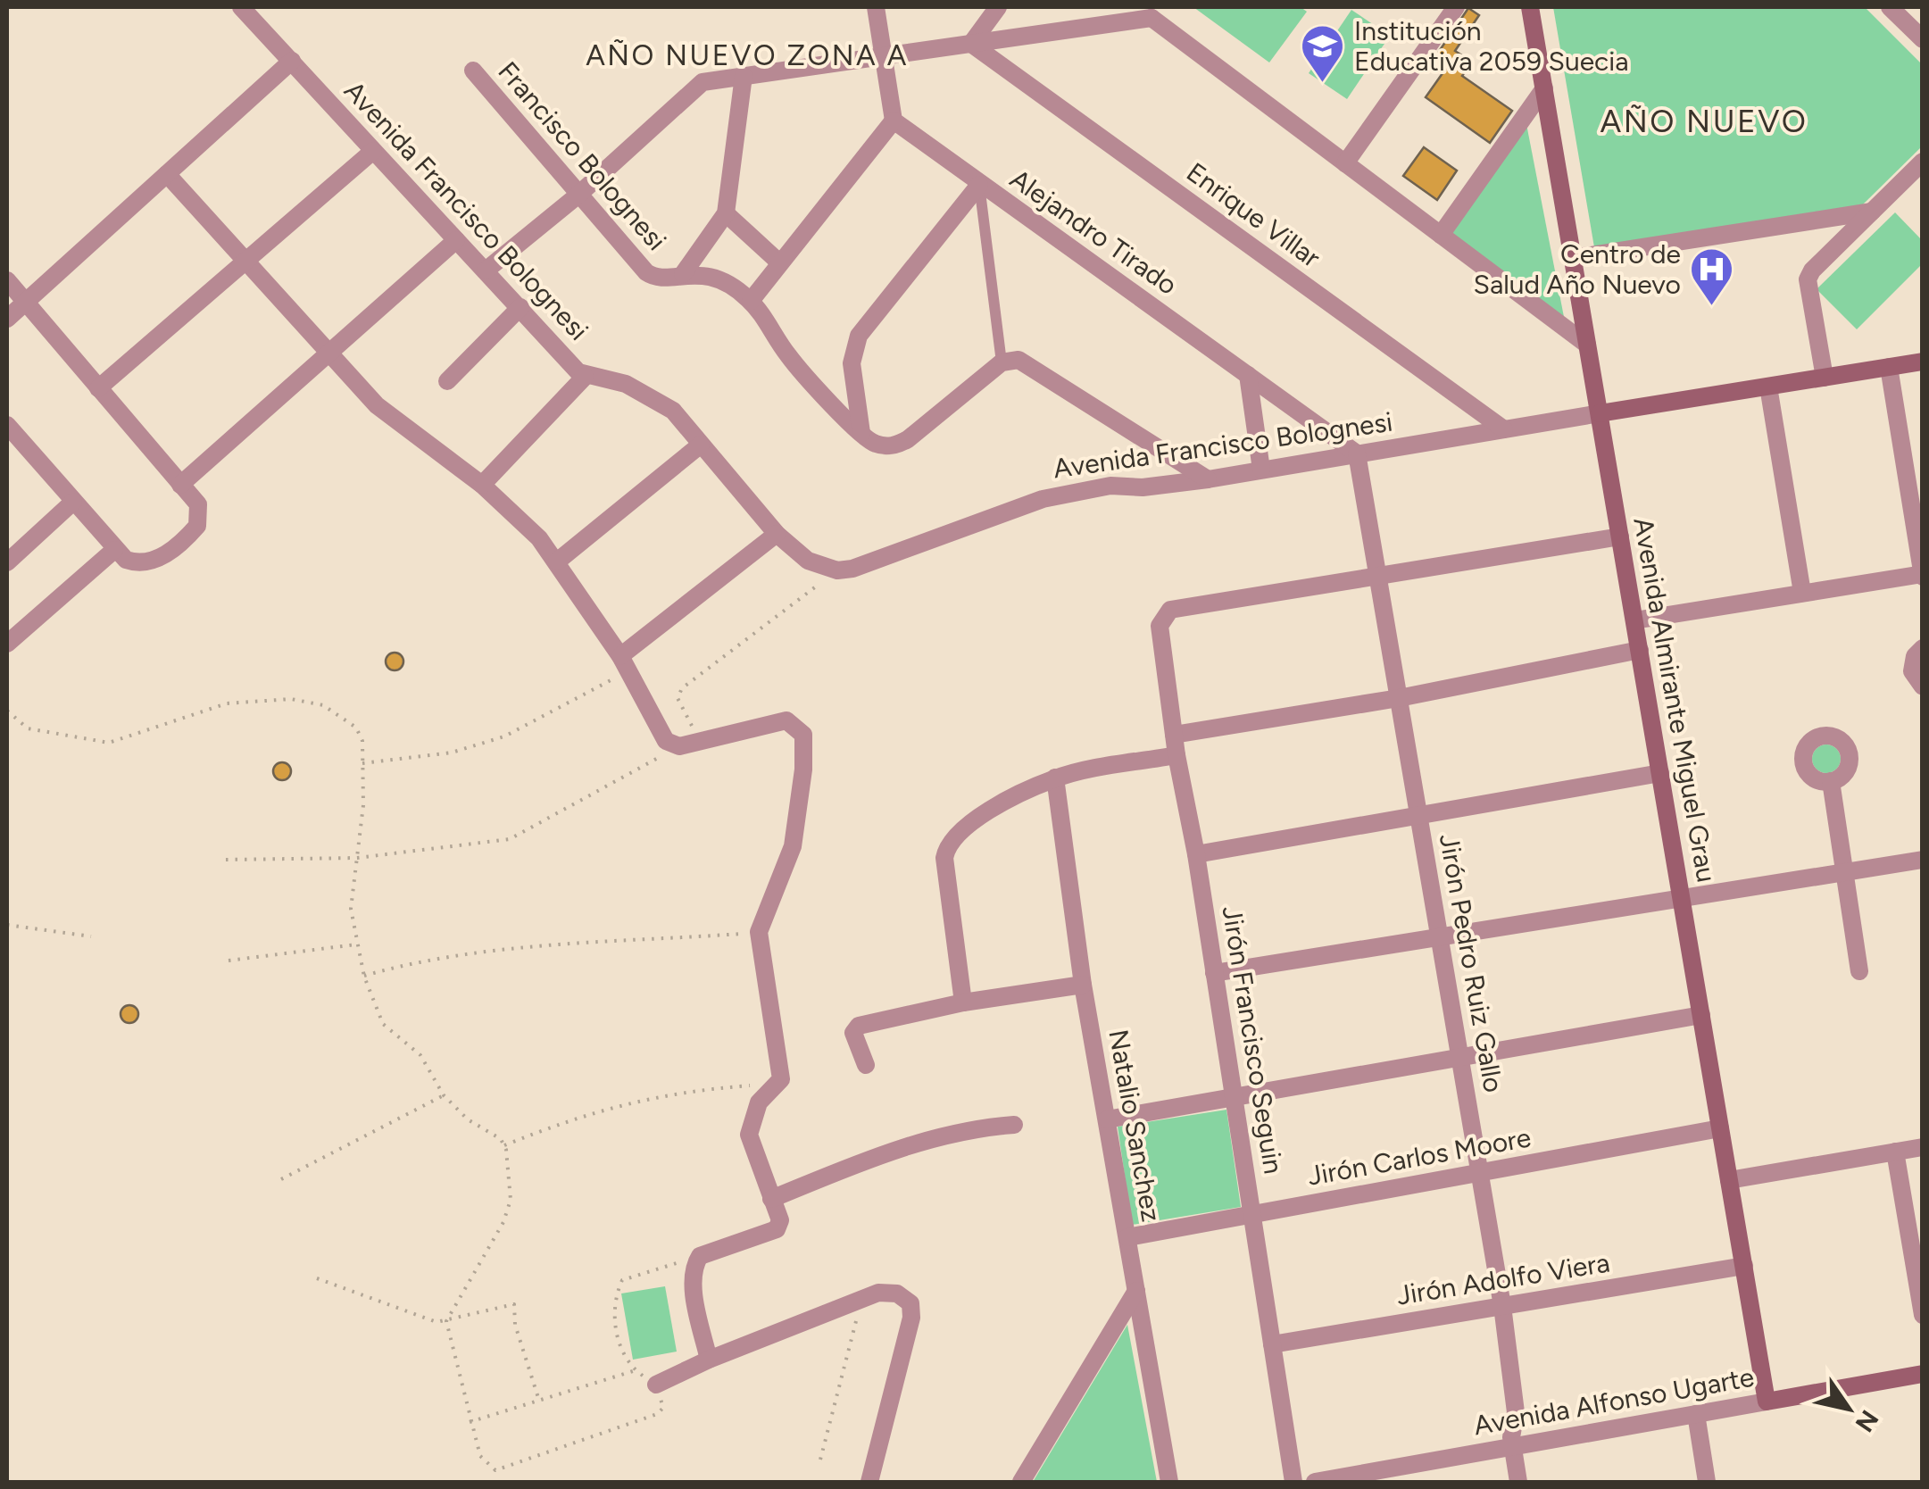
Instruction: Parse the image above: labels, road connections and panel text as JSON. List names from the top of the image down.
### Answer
{
  "streets": {
    "street": [
      "Francisco Bolognesi",
      "Avenida Francisco Bolognesi",
      "Enrique Villar",
      "Alejandro Tirado",
      "Avenida Almirante Miguel Grau",
      "Jirón Pedro Ruiz Gallo",
      "Jirón Francisco Seguin",
      "Natalio Sanchez",
      "Jirón Carlos Moore",
      "Jirón Adolfo Viera",
      "Avenida Alfonso Ugarte"
    ]
  },
  "crossings": [
    ["Avenida Francisco Bolognesi", "Enrique Villar"],
    ["Avenida Francisco Bolognesi", "Alejandro Tirado"],
    ["Avenida Francisco Bolognesi", "Avenida Almirante Miguel Grau"],
    ["Avenida Francisco Bolognesi", "Jirón Pedro Ruiz Gallo"],
    ["Alejandro Tirado", "Jirón Pedro Ruiz Gallo"],
    ["Avenida Almirante Miguel Grau", "Jirón Carlos Moore"],
    ["Avenida Almirante Miguel Grau", "Jirón Adolfo Viera"],
    ["Avenida Almirante Miguel Grau", "Avenida Alfonso Ugarte"],
    ["Jirón Pedro Ruiz Gallo", "Jirón Francisco Seguin"],
    ["Jirón Pedro Ruiz Gallo", "Jirón Carlos Moore"],
    ["Jirón Pedro Ruiz Gallo", "Jirón Adolfo Viera"],
    ["Jirón Pedro Ruiz Gallo", "Avenida Alfonso Ugarte"],
    ["Jirón Francisco Seguin", "Jirón Carlos Moore"],
    ["Jirón Francisco Seguin", "Jirón Adolfo Viera"],
    ["Natalio Sanchez", "Jirón Carlos Moore"]
  ],
  "districts": ["AÑO NUEVO ZONA A", "AÑO NUEVO"],
  "places": {
    "school or university": ["Institución Educativa 2059 Suecia"],
    "hospital": ["Centro de Salud Año Nuevo"]
  },
  "north": "bottom right"
}
